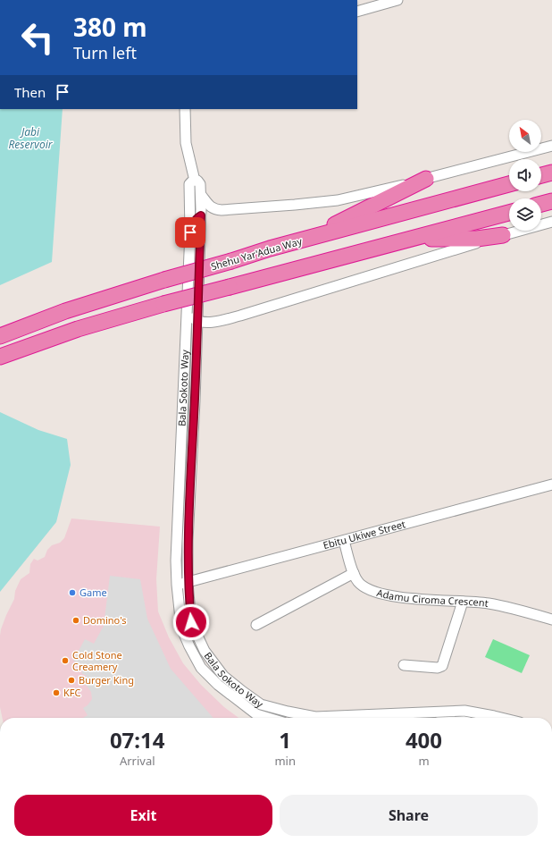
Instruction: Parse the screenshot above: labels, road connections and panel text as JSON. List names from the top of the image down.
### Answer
{
  "streets": {
    "highway": ["Shehu Yar'Adua Way"],
    "street": ["Bala Sokoto Way", "Ebitu Ukiwe Street", "Adamu Ciroma Crescent"]
  },
  "crossings": [
    ["Bala Sokoto Way", "Ebitu Ukiwe Street"],
    ["Ebitu Ukiwe Street", "Adamu Ciroma Crescent"]
  ],
  "water": ["Jabi Reservoir"],
  "places": [
    "Game",
    "Domino's",
    "Cold Stone Creamery",
    "Burger King",
    "KFC"
  ],
  "north": "top left",
  "page": {
    "turn": ["380 m", "Turn left"],
    "then": "Then",
    "eta": [
      "07:14",
      "Arrival",
      "1",
      "min",
      "400",
      "m"
    ],
    "buttons": ["Exit", "Share"]
  }
}
